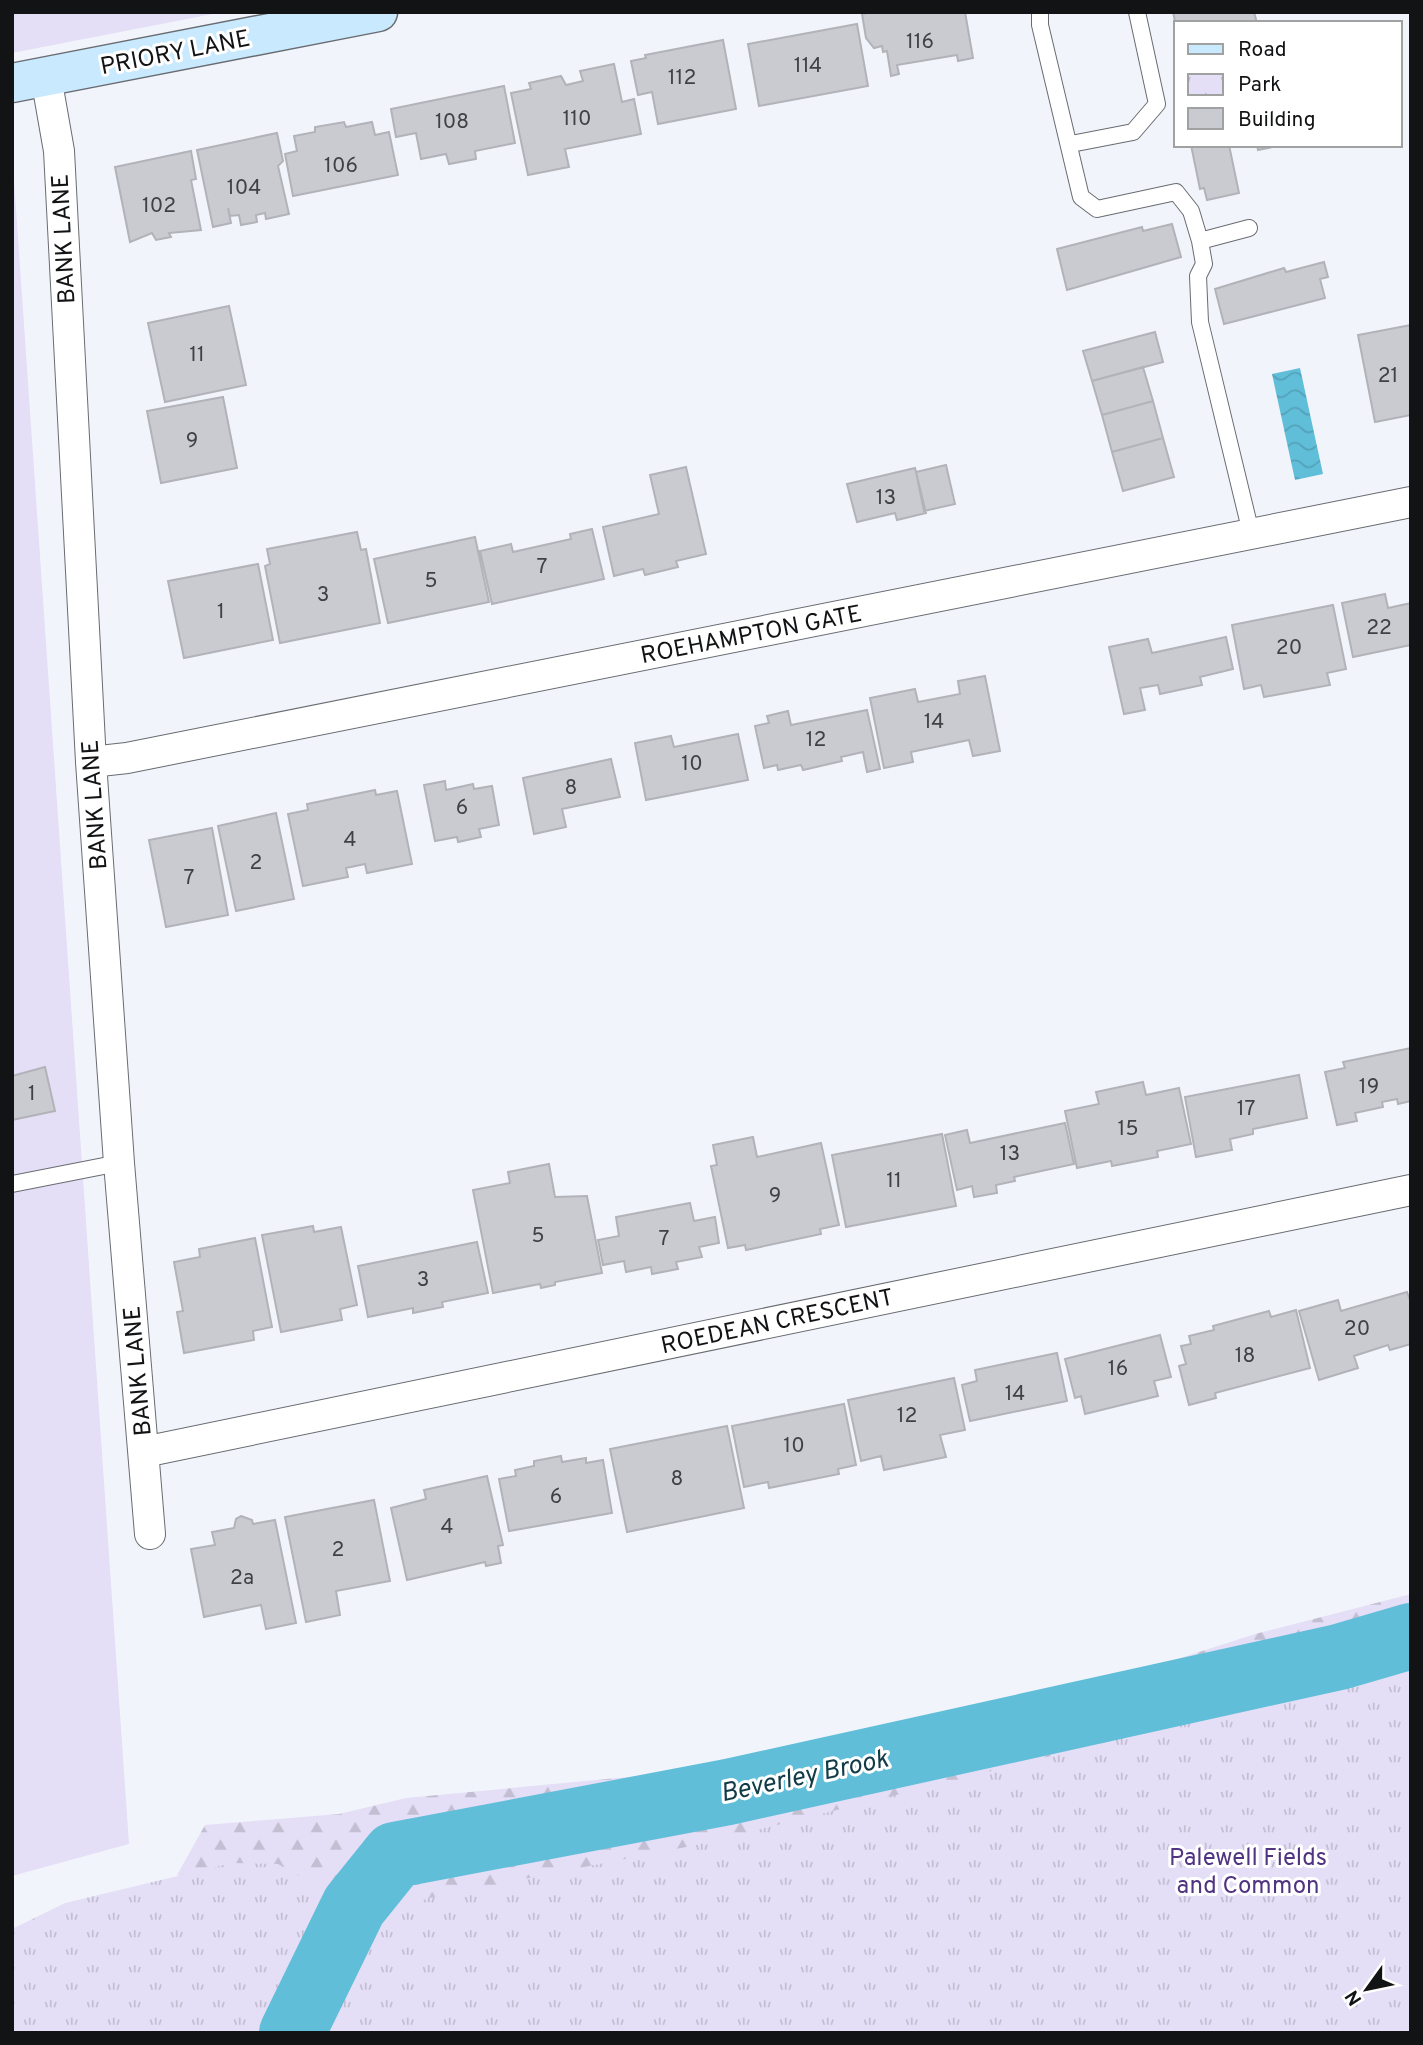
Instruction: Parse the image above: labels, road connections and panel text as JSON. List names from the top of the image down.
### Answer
{
  "streets": {
    "street": [
      "PRIORY LANE",
      "BANK LANE",
      "ROEHAMPTON GATE",
      "ROEDEAN CRESCENT"
    ]
  },
  "crossings": [
    ["PRIORY LANE", "BANK LANE"],
    ["BANK LANE", "ROEHAMPTON GATE"],
    ["BANK LANE", "ROEDEAN CRESCENT"]
  ],
  "water": ["Beverley Brook"],
  "parks": ["Palewell Fields and Common"],
  "house_numbers": [
    "116",
    "114",
    "112",
    "110",
    "108",
    "106",
    "104",
    "102",
    "11",
    "21",
    "9",
    "13",
    "7",
    "5",
    "3",
    "1",
    "22",
    "20",
    "14",
    "12",
    "10",
    "8",
    "6",
    "4",
    "2",
    "7",
    "19",
    "1",
    "17",
    "15",
    "13",
    "11",
    "9",
    "5",
    "7",
    "3",
    "20",
    "18",
    "16",
    "14",
    "12",
    "10",
    "8",
    "6",
    "4",
    "2",
    "2a"
  ],
  "legend": ["Road", "Park", "Building"],
  "north": "bottom left"
}
